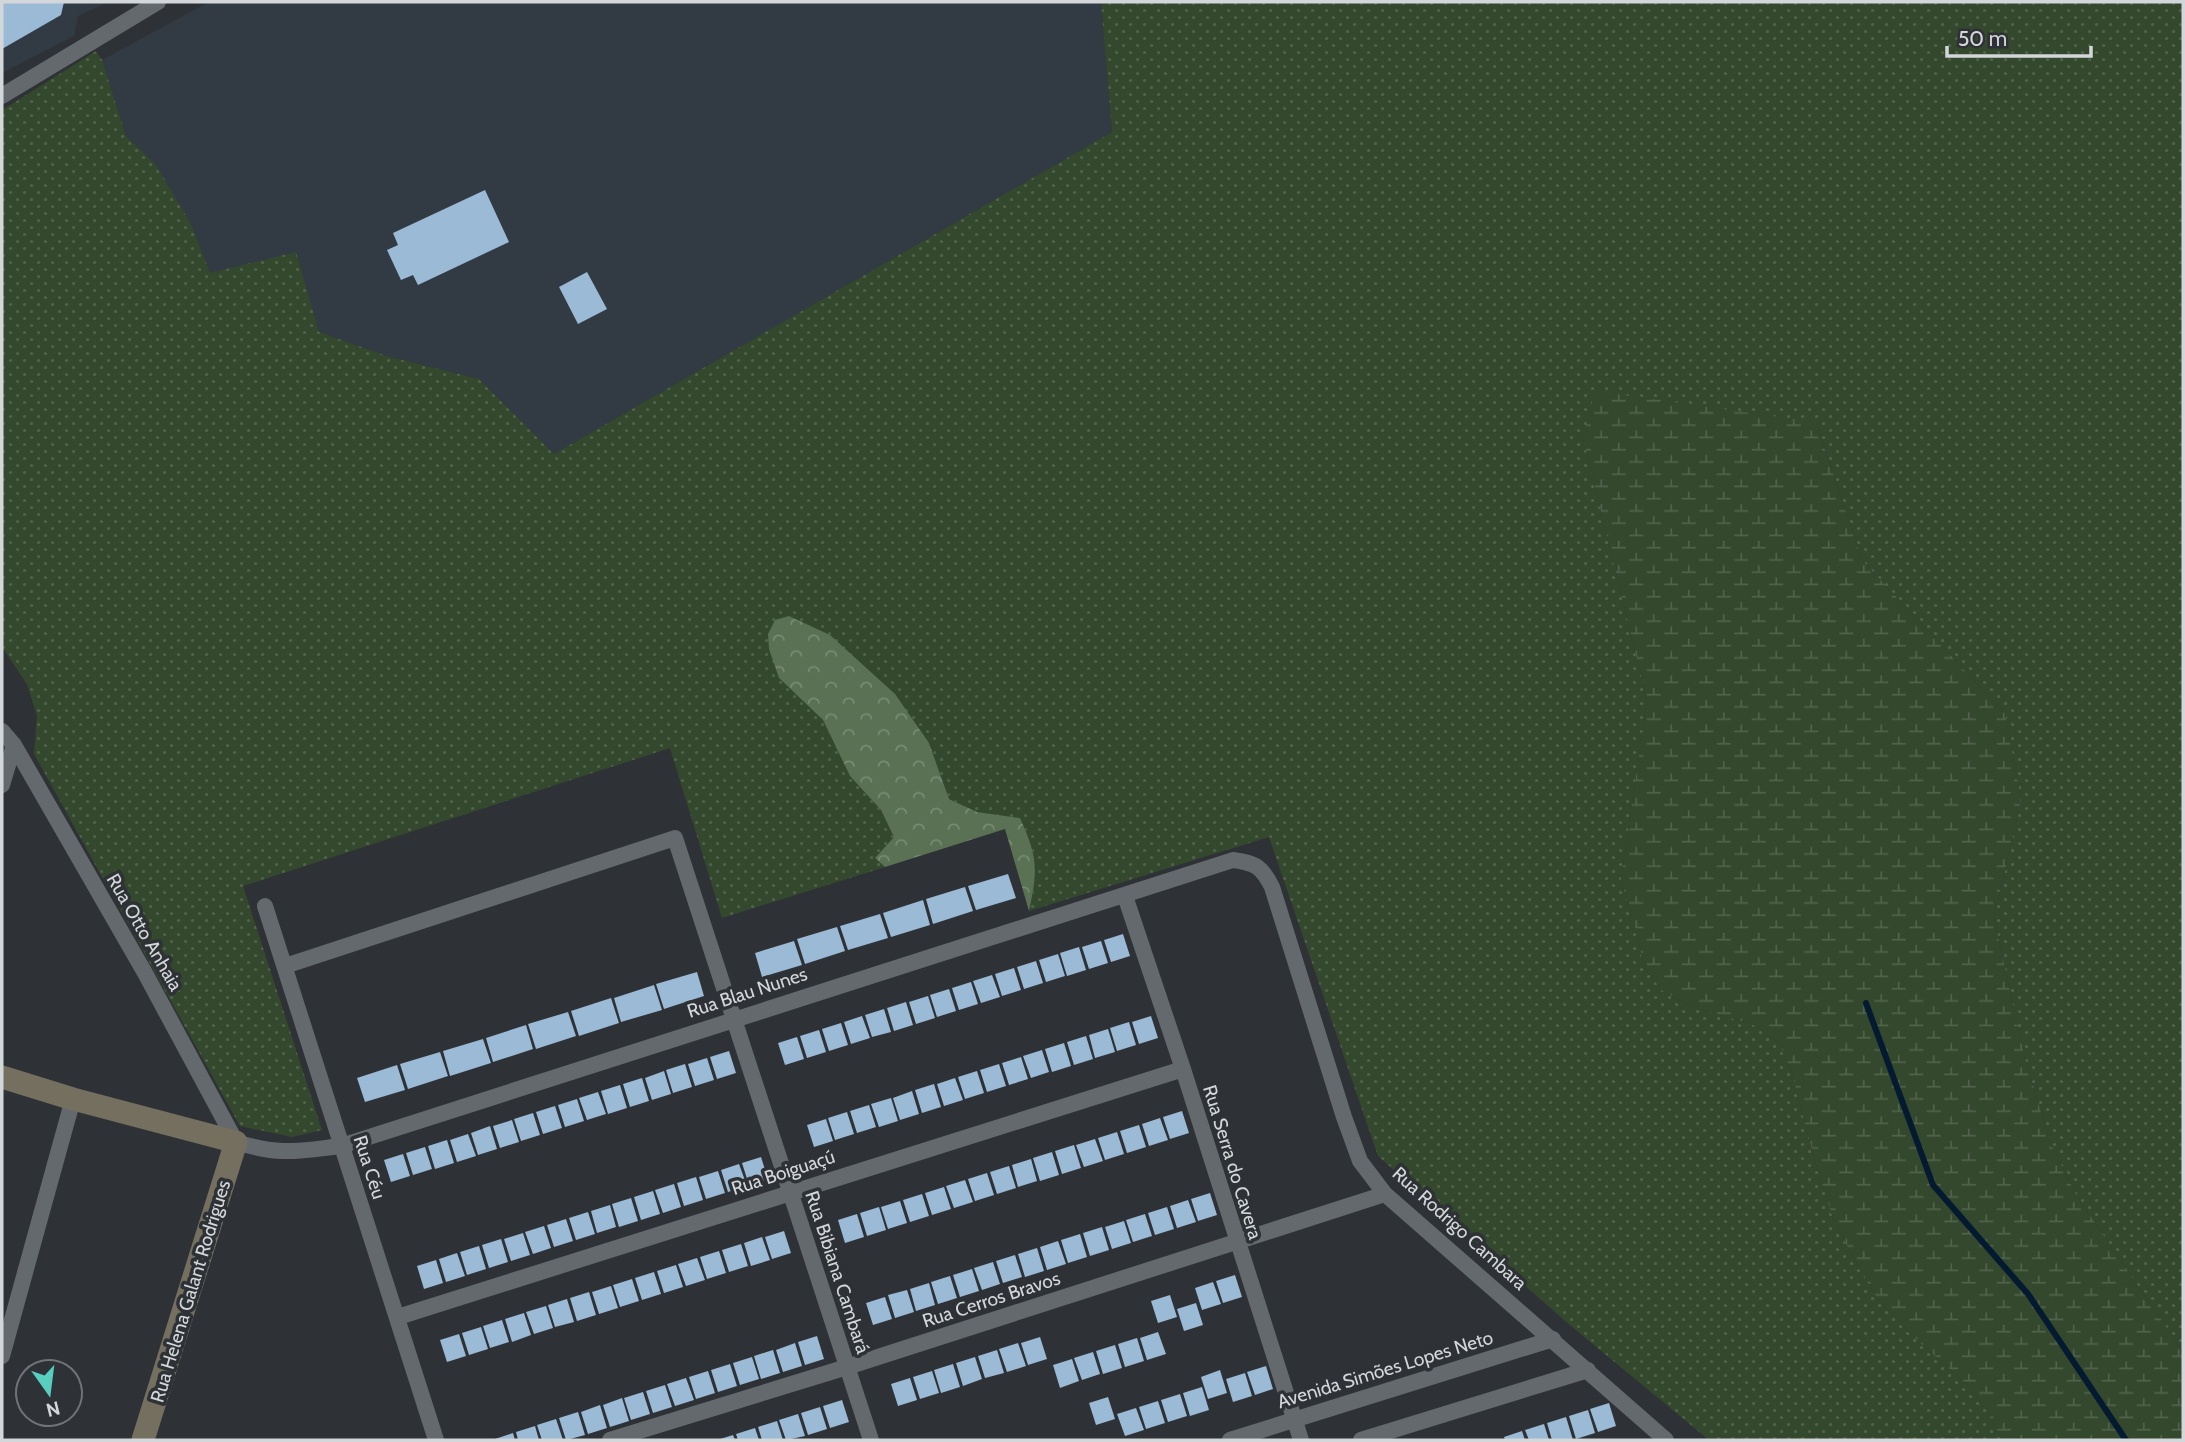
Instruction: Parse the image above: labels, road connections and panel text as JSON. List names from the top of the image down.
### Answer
{
  "streets": {
    "street": [
      "Rua Otto Anhaia",
      "Rua Blau Nunes",
      "Rua Serra do Cavera",
      "Rua Céu",
      "Rua Boiguaçú",
      "Rua Rodrigo Cambara",
      "Rua Bibiana Cambará",
      "Rua Helena Galant Rodrigues",
      "Rua Cerros Bravos",
      "Avenida Simões Lopes Neto"
    ]
  },
  "crossings": [
    ["Rua Otto Anhaia", "Rua Blau Nunes"],
    ["Rua Otto Anhaia", "Rua Helena Galant Rodrigues"],
    ["Rua Blau Nunes", "Rua Serra do Cavera"],
    ["Rua Blau Nunes", "Rua Céu"],
    ["Rua Blau Nunes", "Rua Rodrigo Cambara"],
    ["Rua Blau Nunes", "Rua Bibiana Cambará"],
    ["Rua Blau Nunes", "Rua Helena Galant Rodrigues"],
    ["Rua Serra do Cavera", "Rua Boiguaçú"],
    ["Rua Serra do Cavera", "Rua Cerros Bravos"],
    ["Rua Serra do Cavera", "Avenida Simões Lopes Neto"],
    ["Rua Céu", "Rua Boiguaçú"],
    ["Rua Céu", "Rua Bibiana Cambará"],
    ["Rua Boiguaçú", "Rua Bibiana Cambará"],
    ["Rua Rodrigo Cambara", "Rua Cerros Bravos"],
    ["Rua Rodrigo Cambara", "Avenida Simões Lopes Neto"],
    ["Rua Bibiana Cambará", "Rua Cerros Bravos"]
  ],
  "scale_bar": "50 m",
  "north": "bottom"
}
